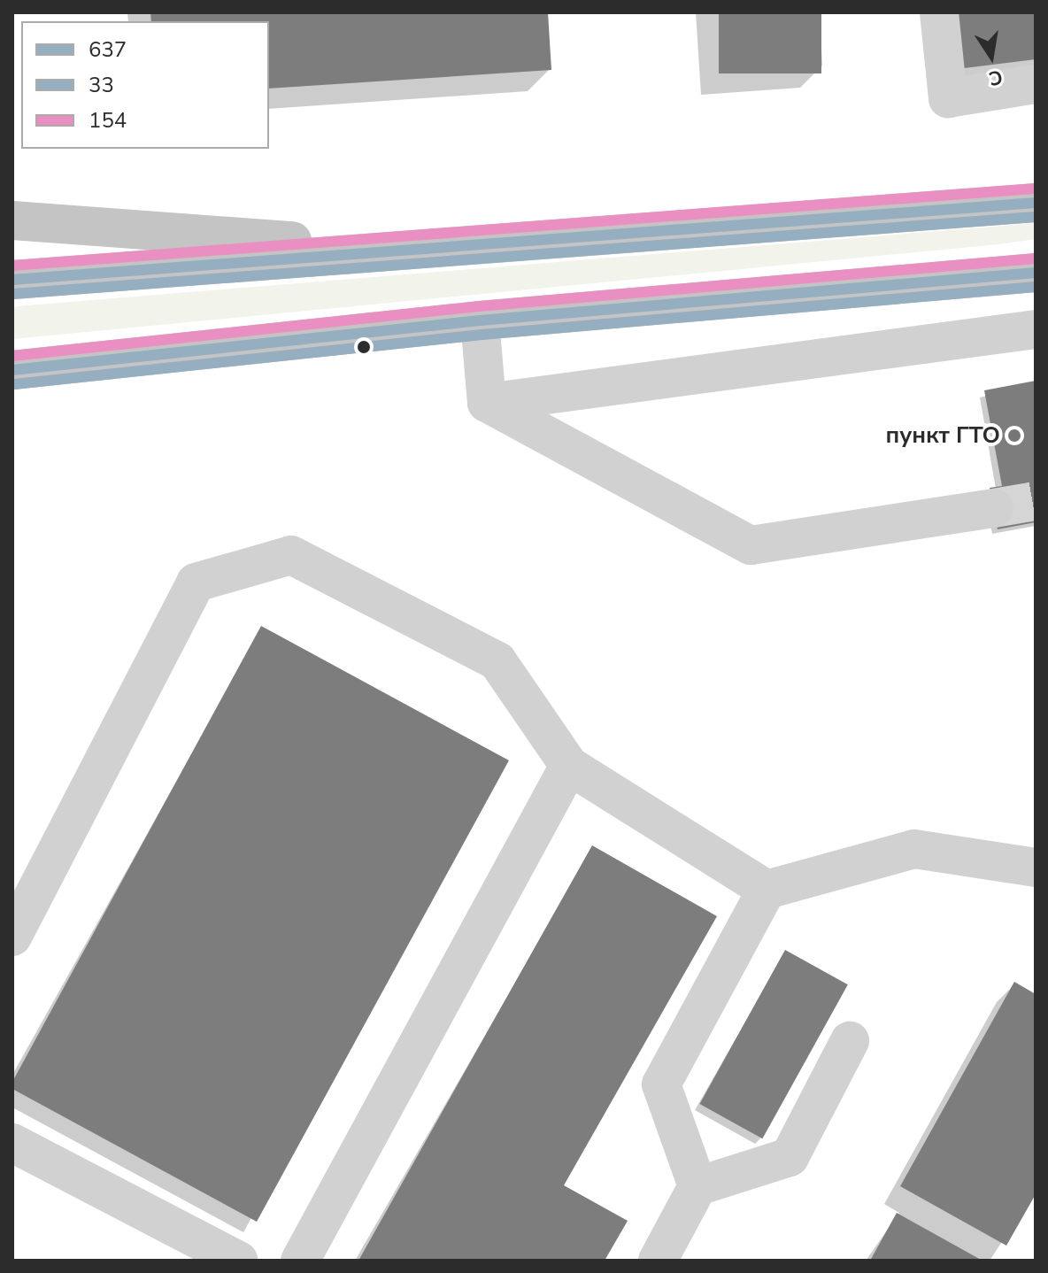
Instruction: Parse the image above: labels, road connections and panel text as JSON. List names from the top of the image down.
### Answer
{
  "places": ["пункт ГТО"],
  "lines": ["transit line 154", "transit line 637", "transit line 33"],
  "legend": ["637", "33", "154"],
  "north": "bottom"
}
